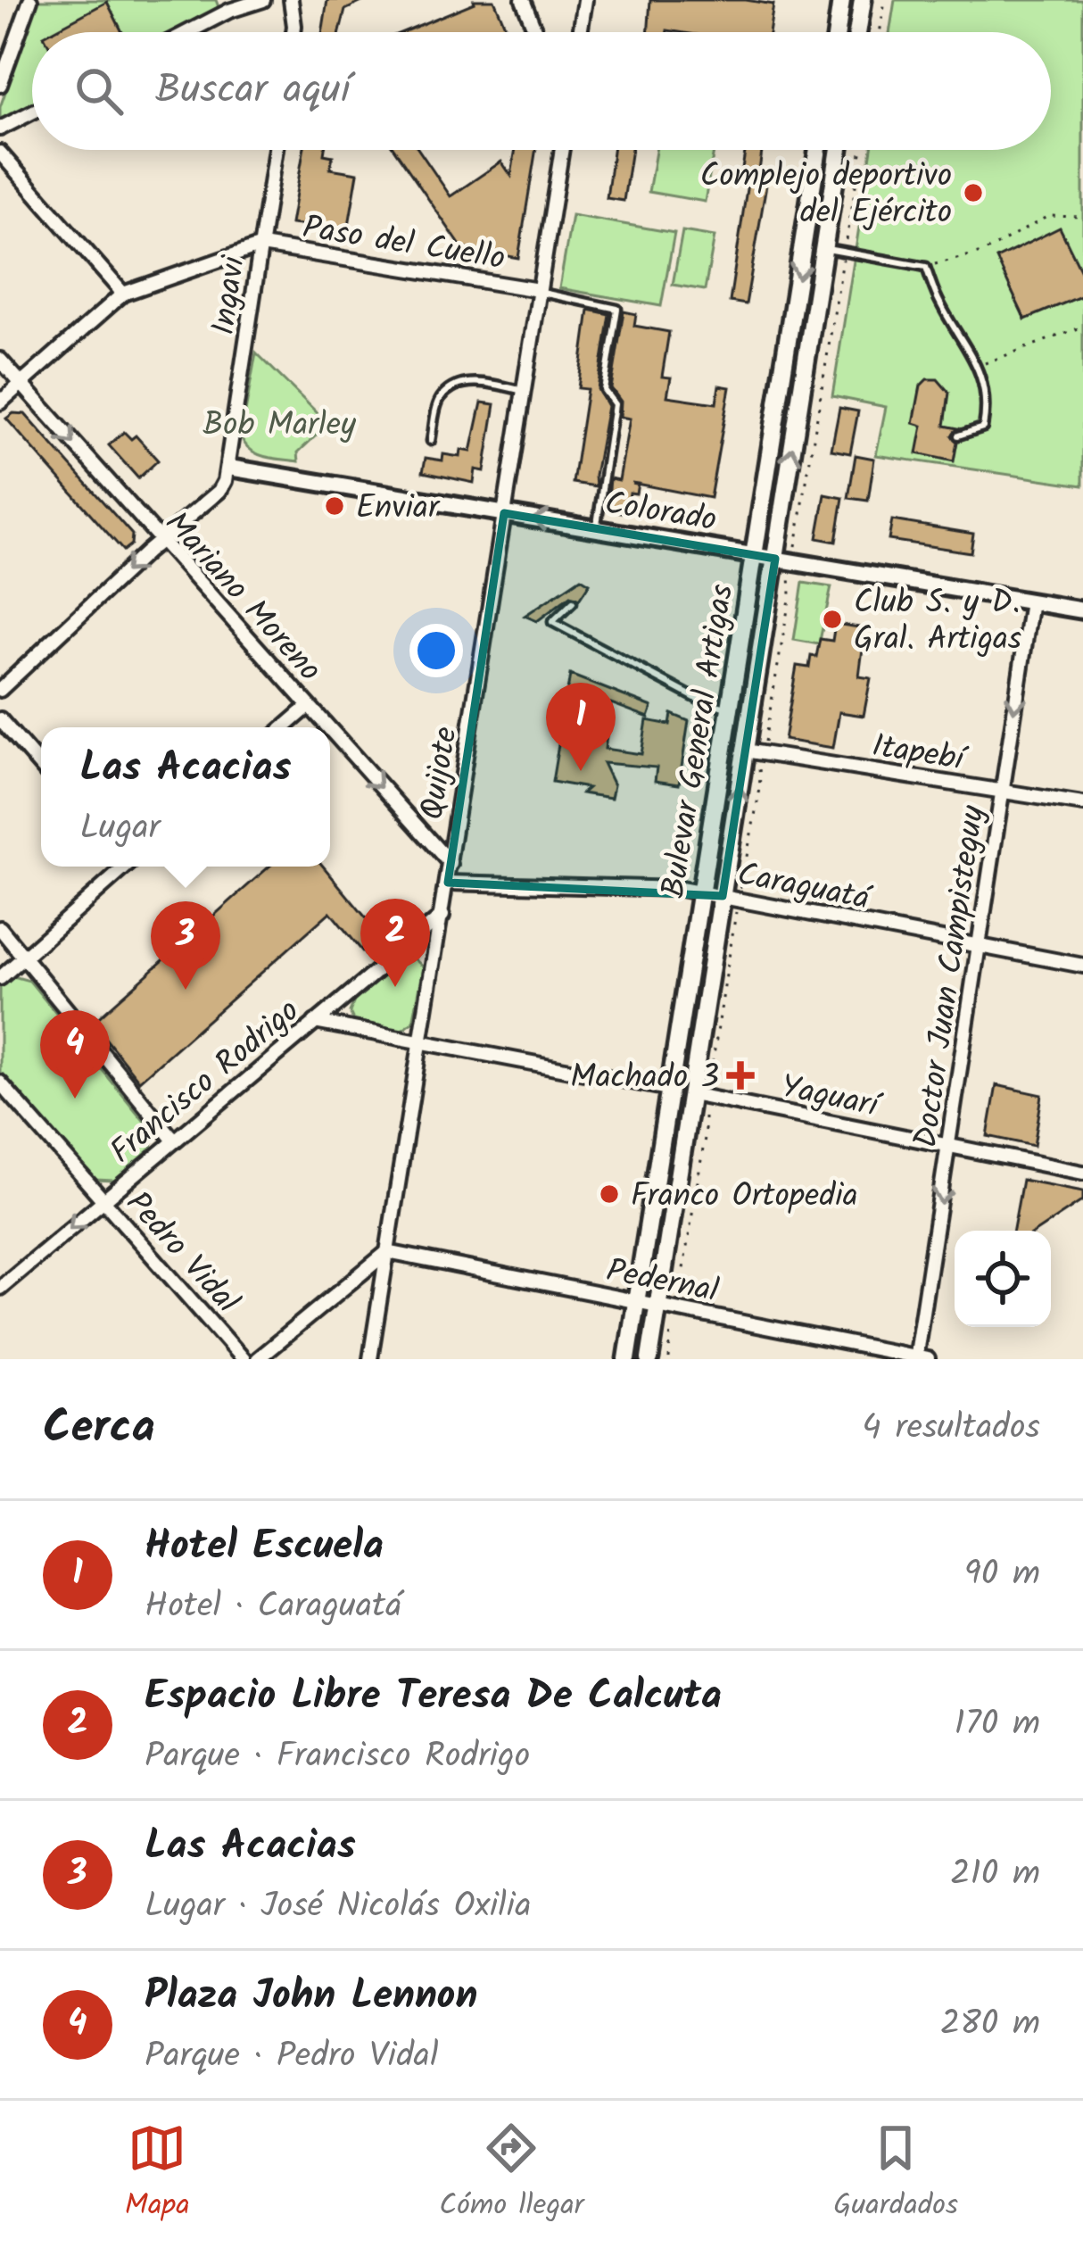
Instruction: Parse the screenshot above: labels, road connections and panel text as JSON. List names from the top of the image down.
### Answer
{
  "streets": {
    "main road": ["Bulevar General Artigas"],
    "street": [
      "Paso del Cuello",
      "Ingavi",
      "Colorado",
      "Mariano Moreno",
      "Itapebí",
      "Quijote",
      "Caraguatá",
      "Doctor Juan Campisteguy",
      "Francisco Rodrigo",
      "Yaguarí",
      "Pedro Vidal",
      "Pedernal"
    ]
  },
  "crossings": [
    ["Paso del Cuello", "Ingavi"],
    ["Paso del Cuello", "Quijote"],
    ["Ingavi", "Colorado"],
    ["Colorado", "Bulevar General Artigas"],
    ["Colorado", "Quijote"],
    ["Colorado", "Doctor Juan Campisteguy"],
    ["Mariano Moreno", "Quijote"],
    ["Bulevar General Artigas", "Itapebí"],
    ["Bulevar General Artigas", "Caraguatá"],
    ["Bulevar General Artigas", "Yaguarí"],
    ["Bulevar General Artigas", "Pedernal"],
    ["Itapebí", "Doctor Juan Campisteguy"],
    ["Quijote", "Caraguatá"],
    ["Quijote", "Francisco Rodrigo"],
    ["Quijote", "Pedernal"],
    ["Caraguatá", "Doctor Juan Campisteguy"],
    ["Doctor Juan Campisteguy", "Yaguarí"],
    ["Doctor Juan Campisteguy", "Pedernal"],
    ["Francisco Rodrigo", "Pedro Vidal"]
  ],
  "one_way": ["Mariano Moreno", "Doctor Juan Campisteguy"],
  "parks": ["Bob Marley"],
  "places": {
    "other": [
      "Complejo deportivo del Ejército",
      "Enviar",
      "Club S. y D. Gral. Artigas",
      "Franco Ortopedia"
    ],
    "health": ["Machado 3"]
  },
  "page": {
    "search": "Buscar aquí",
    "pins": [
      "1",
      "2",
      "3",
      "4"
    ],
    "popup": ["Las Acacias", "Lugar"],
    "heading": ["Cerca", "4 resultados"],
    "list": [
      {
        "mark": "1",
        "name": "Hotel Escuela",
        "note": "Hotel · Caraguatá",
        "value": "90 m"
      },
      {
        "mark": "2",
        "name": "Espacio Libre Teresa De Calcuta",
        "note": "Parque · Francisco Rodrigo",
        "value": "170 m"
      },
      {
        "mark": "3",
        "name": "Las Acacias",
        "note": "Lugar · José Nicolás Oxilia",
        "value": "210 m"
      },
      {
        "mark": "4",
        "name": "Plaza John Lennon",
        "note": "Parque · Pedro Vidal",
        "value": "280 m"
      }
    ],
    "nav": ["Mapa", "Cómo llegar", "Guardados"]
  }
}
